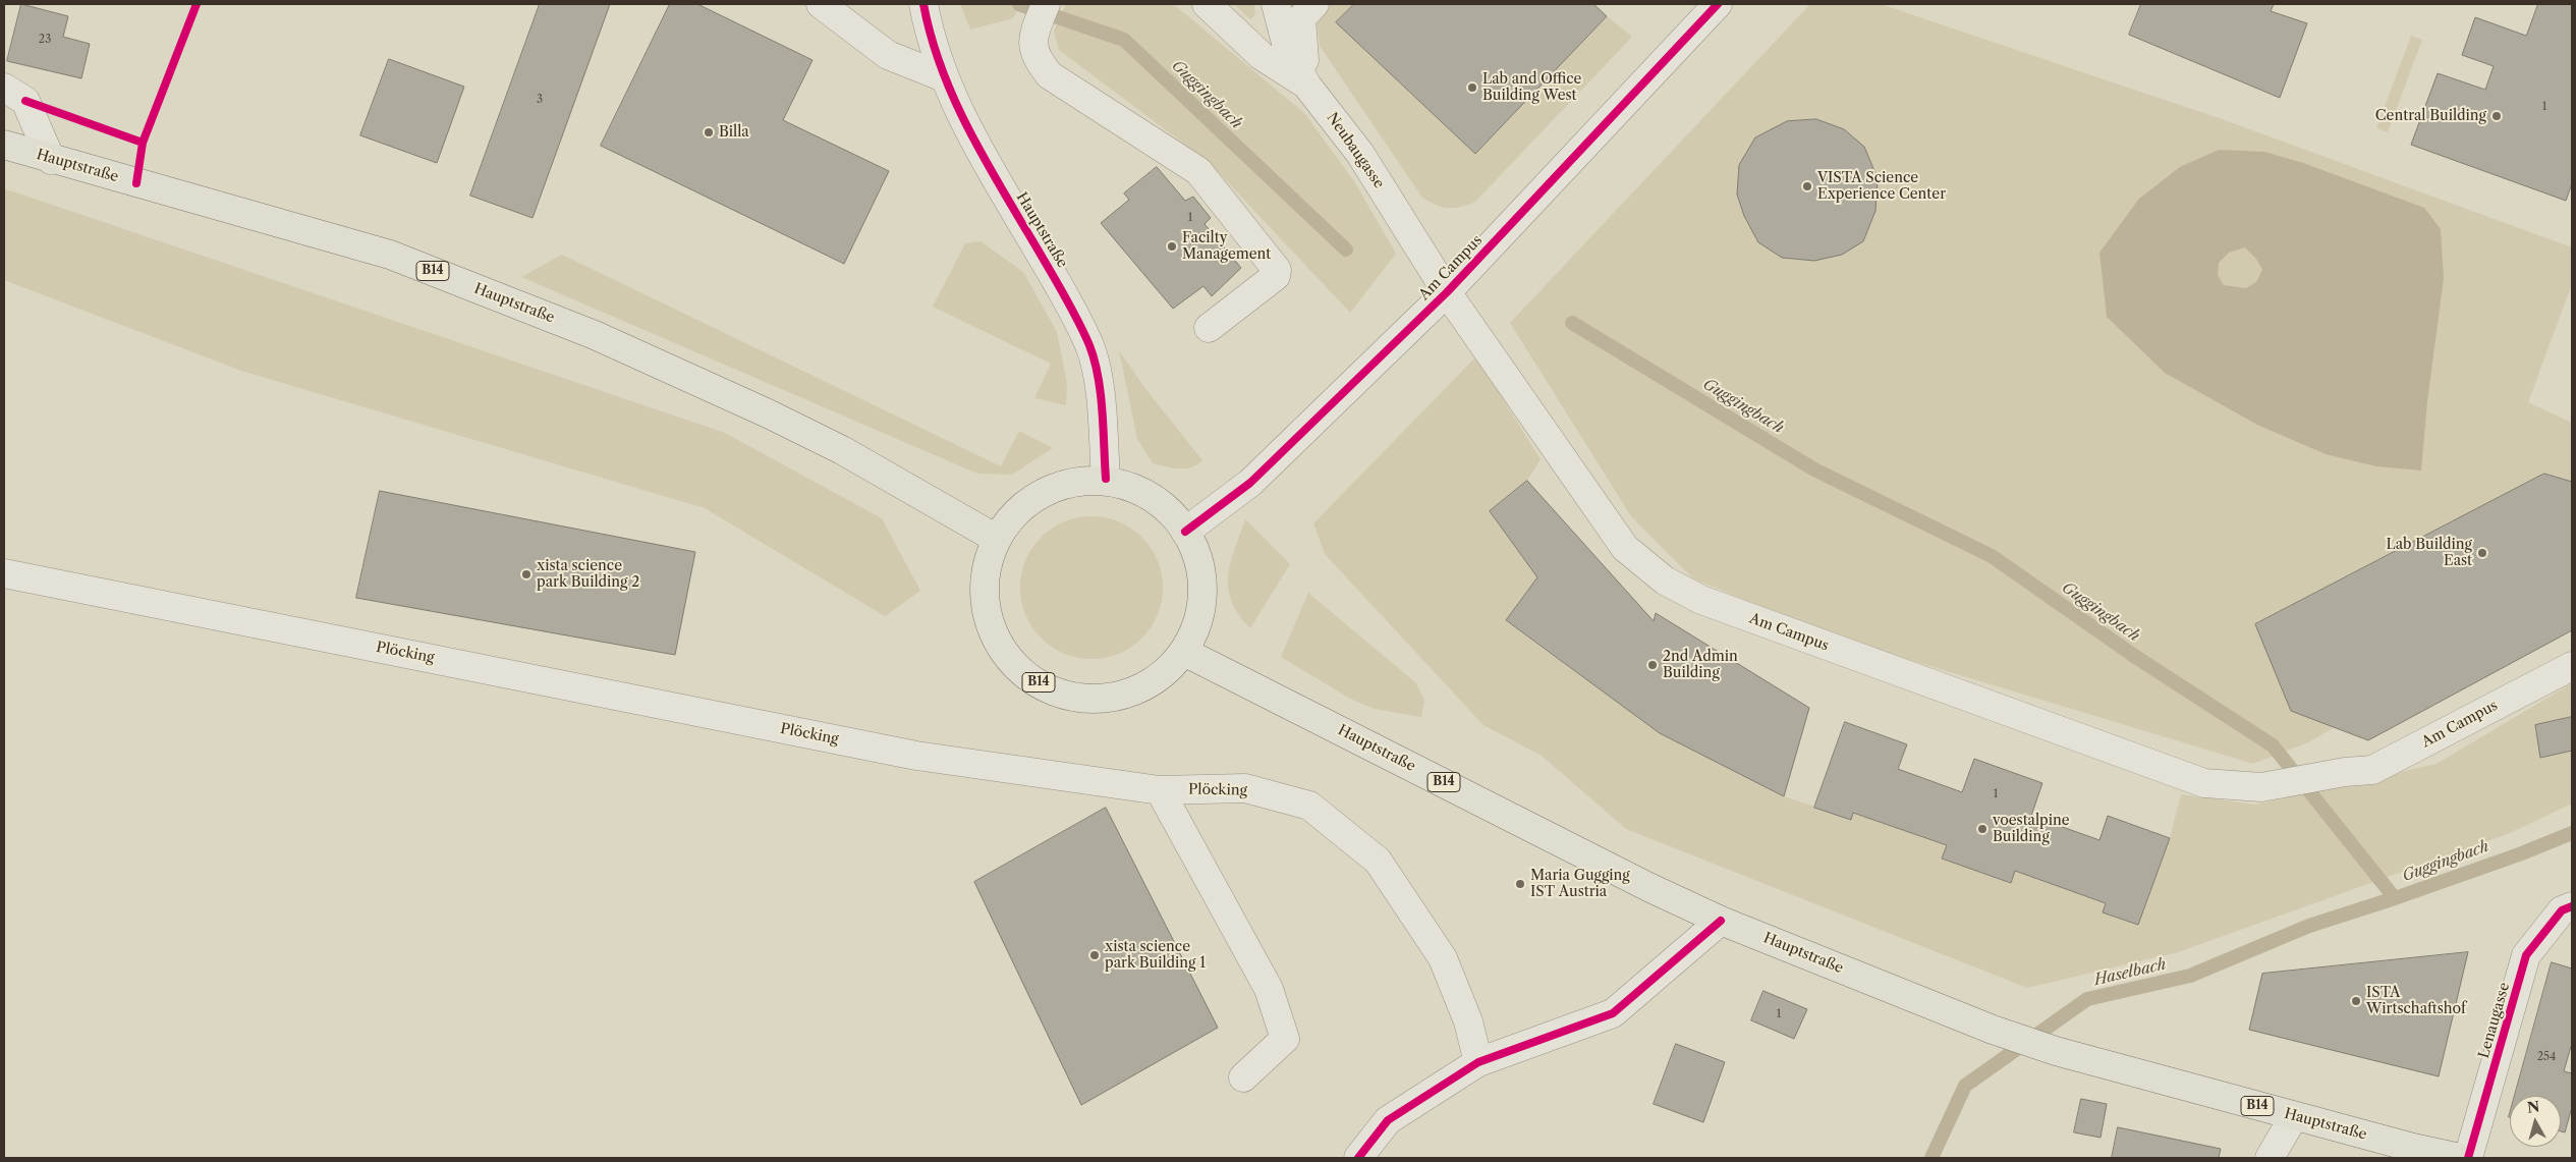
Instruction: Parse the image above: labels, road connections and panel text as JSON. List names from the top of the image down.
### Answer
{
  "streets": {
    "main road": ["Hauptstraße", "B14"],
    "street": [
      "Neubaugasse",
      "Am Campus",
      "Plöcking",
      "Lenaugasse"
    ]
  },
  "crossings": [
    ["Neubaugasse", "Am Campus"],
    ["Hauptstraße", "B14"],
    ["Am Campus", "B14"]
  ],
  "water": ["Guggingbach", "Haselbach"],
  "places": [
    "Lab and Office Building West",
    "Central Building",
    "Billa",
    "VISTA Science Experience Center",
    "Facilty Management",
    "Lab Building East",
    "xista science park Building 2",
    "2nd Admin Building",
    "voestalpine Building",
    "Maria Gugging IST Austria",
    "xista science park Building 1",
    "ISTA Wirtschaftshof"
  ],
  "house_numbers": [
    "23",
    "3",
    "1",
    "1",
    "1",
    "1",
    "254"
  ],
  "north": "top"
}
